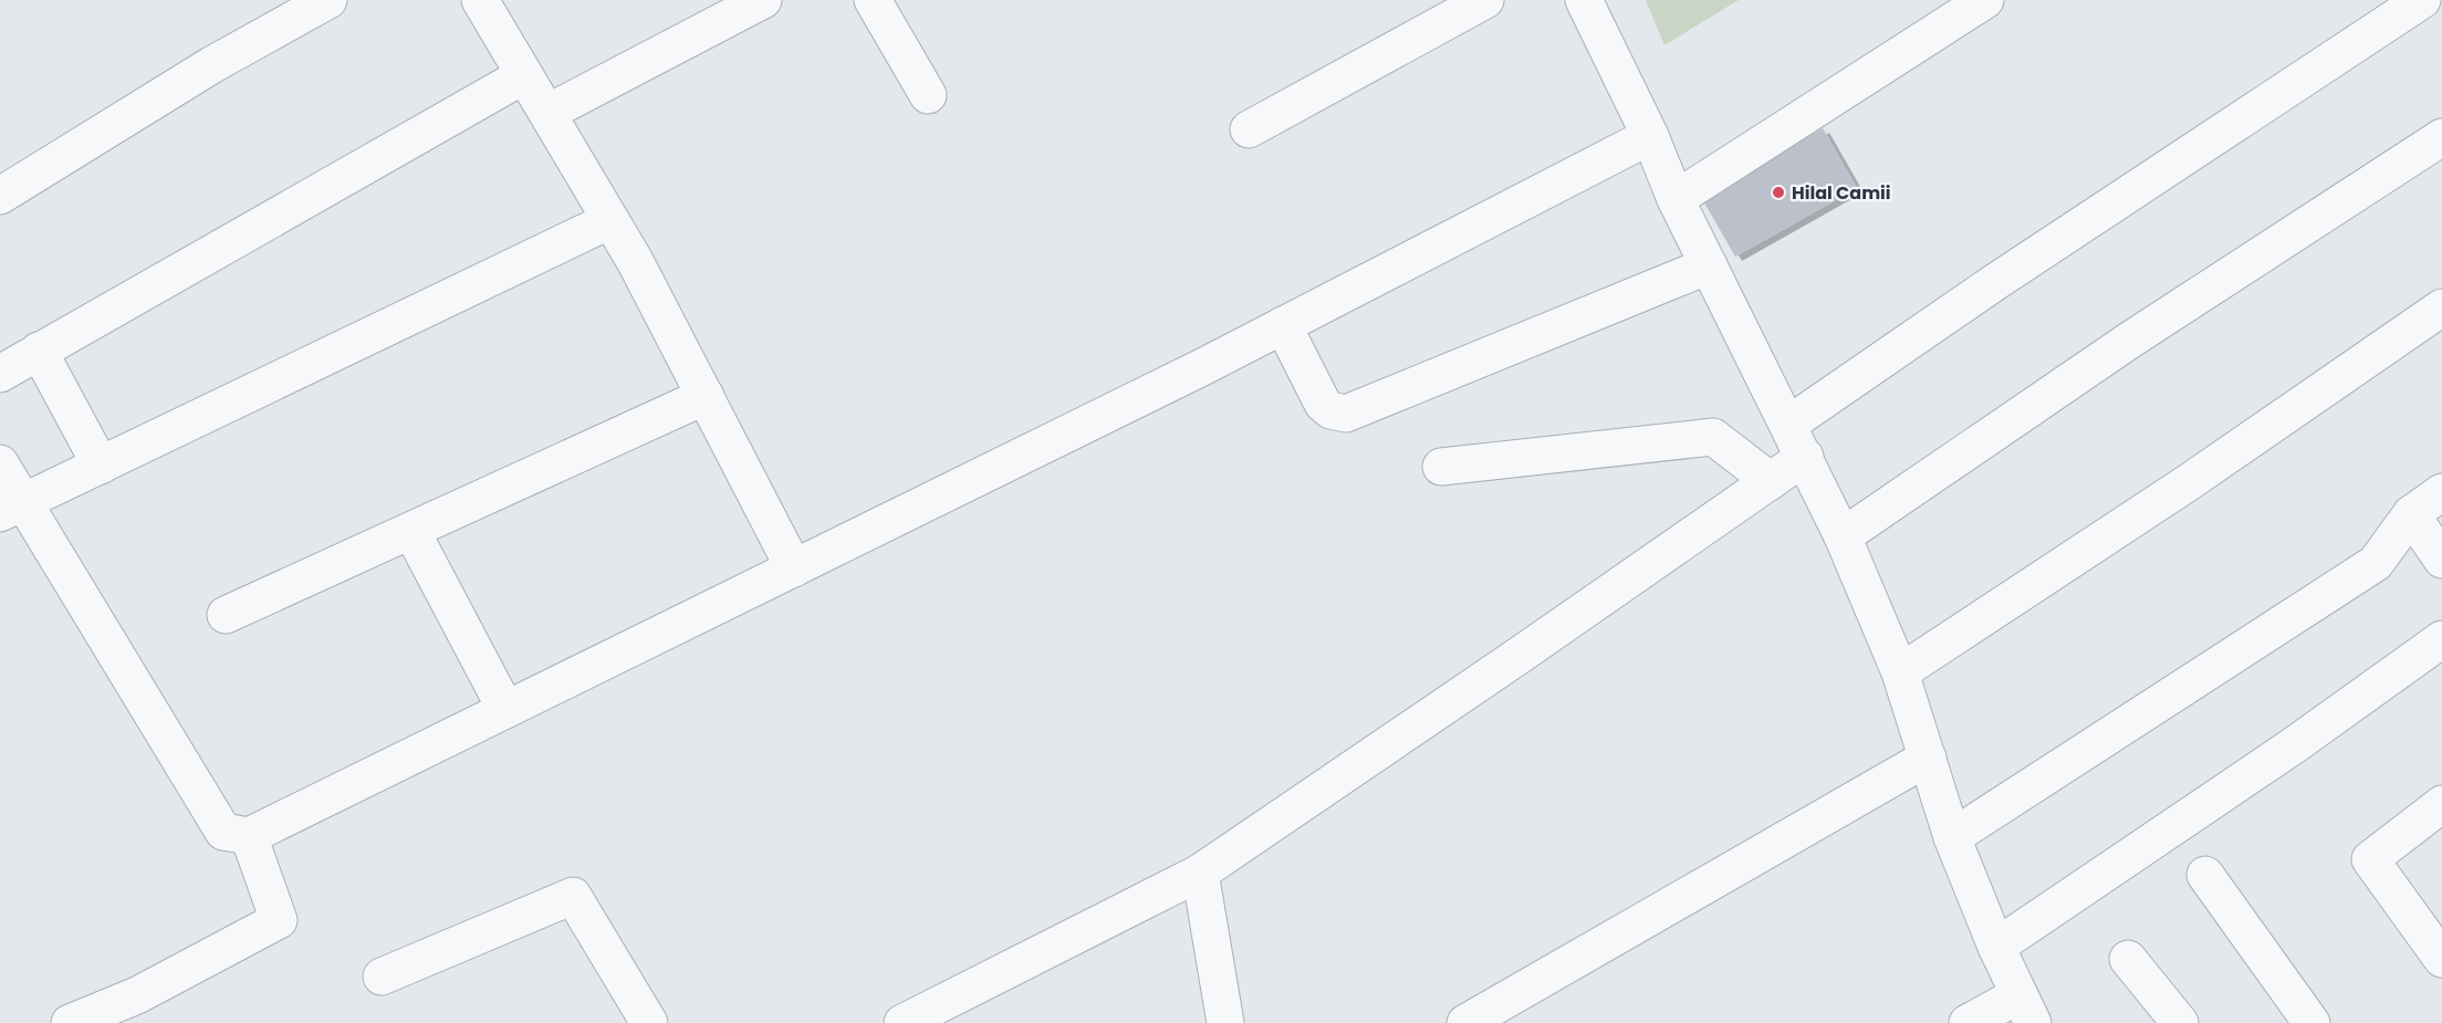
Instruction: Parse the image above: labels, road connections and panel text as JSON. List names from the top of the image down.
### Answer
{
  "places": ["Hilal Camii"]
}
